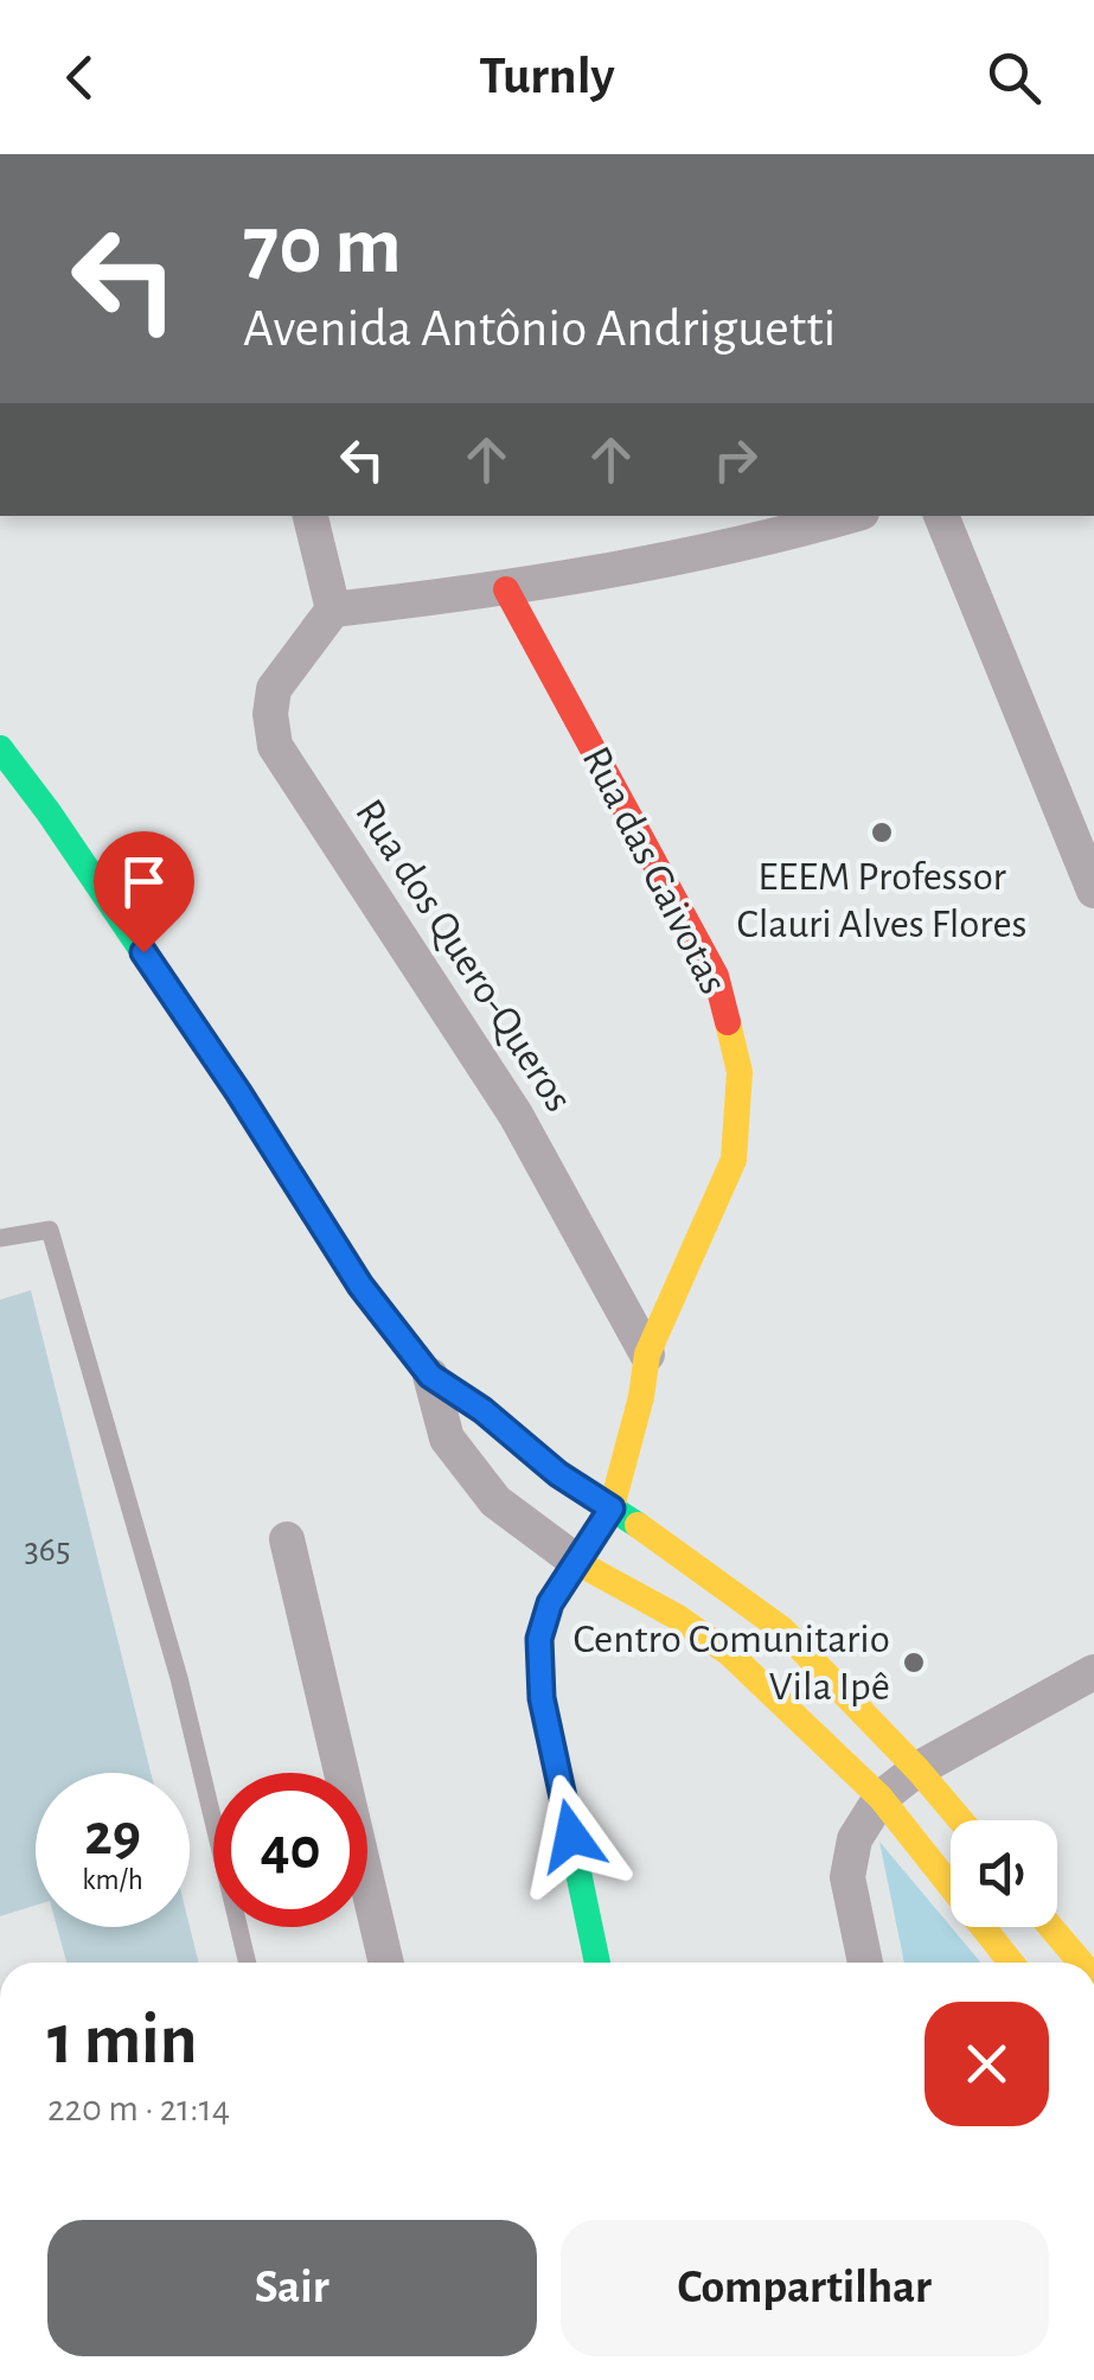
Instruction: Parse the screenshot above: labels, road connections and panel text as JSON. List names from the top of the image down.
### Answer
{
  "streets": {
    "street": ["Rua das Gaivotas", "Rua dos Quero-Queros"]
  },
  "crossings": [
    ["Rua das Gaivotas", "Rua dos Quero-Queros"]
  ],
  "places": ["EEEM Professor Clauri Alves Flores", "Centro Comunitario Vila Ipê"],
  "house_numbers": ["365"],
  "page": {
    "header": "Turnly",
    "turn": ["70 m", "Avenida Antônio Andriguetti"],
    "speed": "29 km/h",
    "limit": "40",
    "heading": ["1 min", "220 m · 21:14"],
    "buttons": ["Sair", "Compartilhar"]
  }
}
